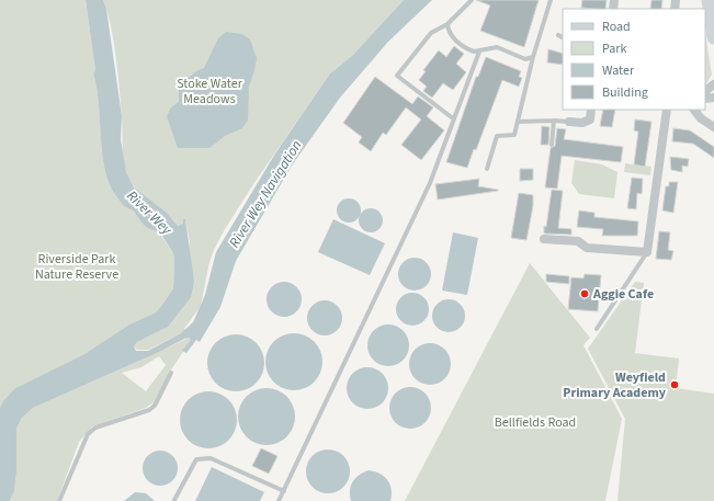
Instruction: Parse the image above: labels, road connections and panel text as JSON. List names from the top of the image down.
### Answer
{
  "water": ["River Wey Navigation", "River Wey"],
  "parks": ["Stoke Water Meadows", "Riverside Park Nature Reserve", "Bellfields Road"],
  "places": ["Aggie Cafe", "Weyfield Primary Academy"],
  "legend": [
    "Road",
    "Park",
    "Water",
    "Building"
  ]
}
